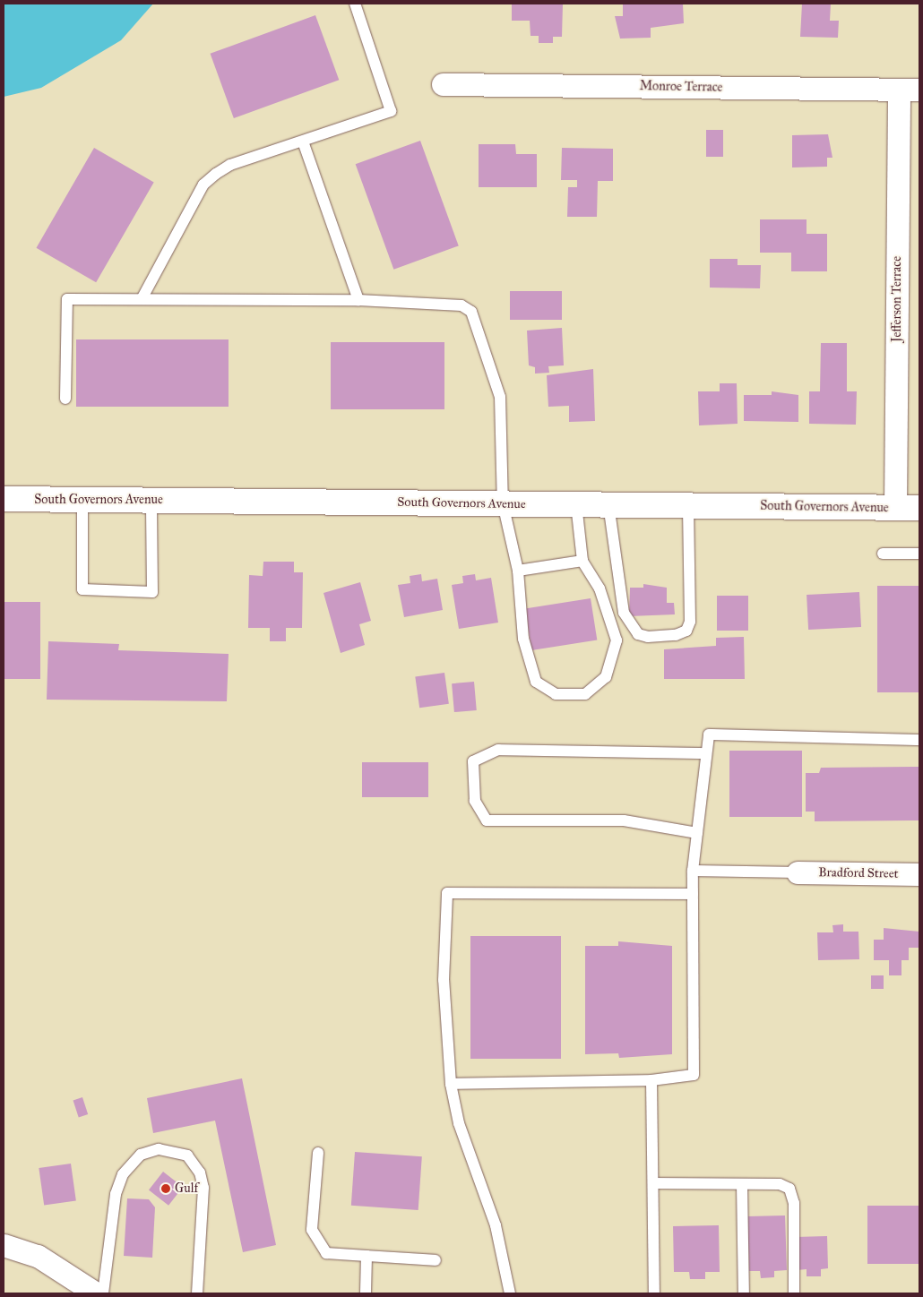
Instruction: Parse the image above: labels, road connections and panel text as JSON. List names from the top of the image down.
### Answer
{
  "streets": {
    "main road": ["South Governors Avenue"],
    "street": ["Monroe Terrace", "Jefferson Terrace", "Bradford Street"]
  },
  "crossings": [
    ["Monroe Terrace", "Jefferson Terrace"],
    ["Jefferson Terrace", "South Governors Avenue"]
  ],
  "places": ["Gulf"]
}
